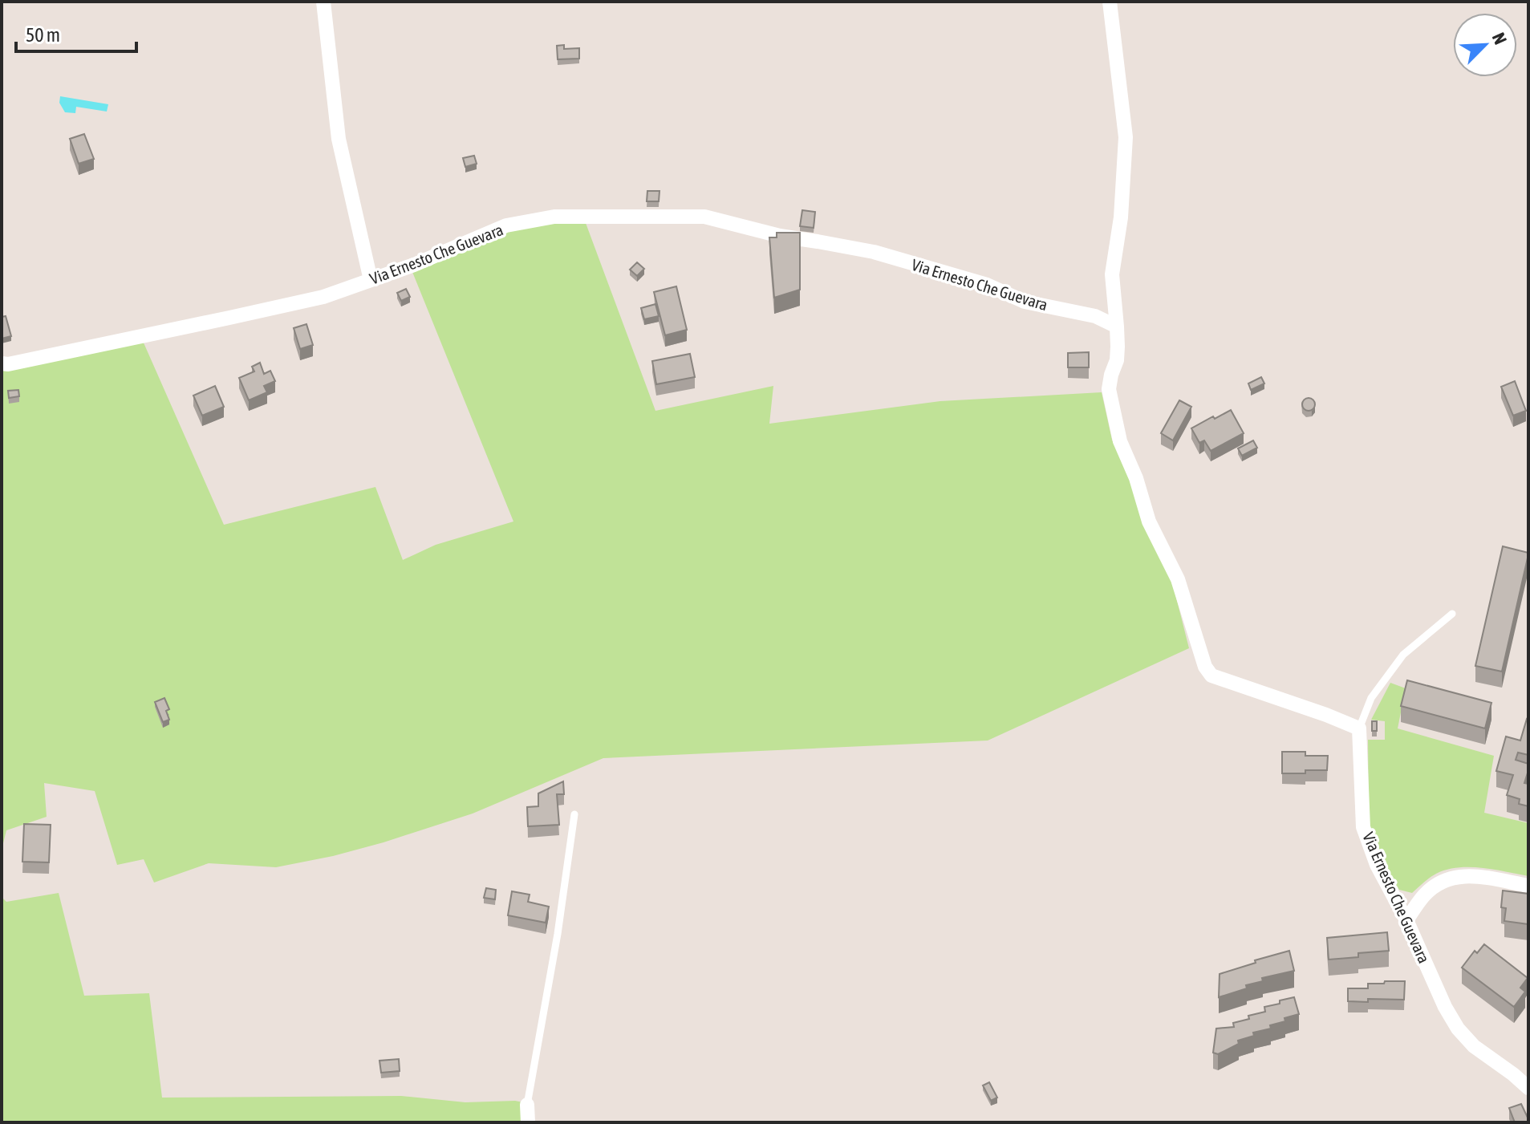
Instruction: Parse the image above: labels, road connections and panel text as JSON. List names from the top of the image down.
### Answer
{
  "streets": {
    "street": ["Via Ernesto Che Guevara"]
  },
  "scale_bar": "50 m",
  "north": "top right"
}
